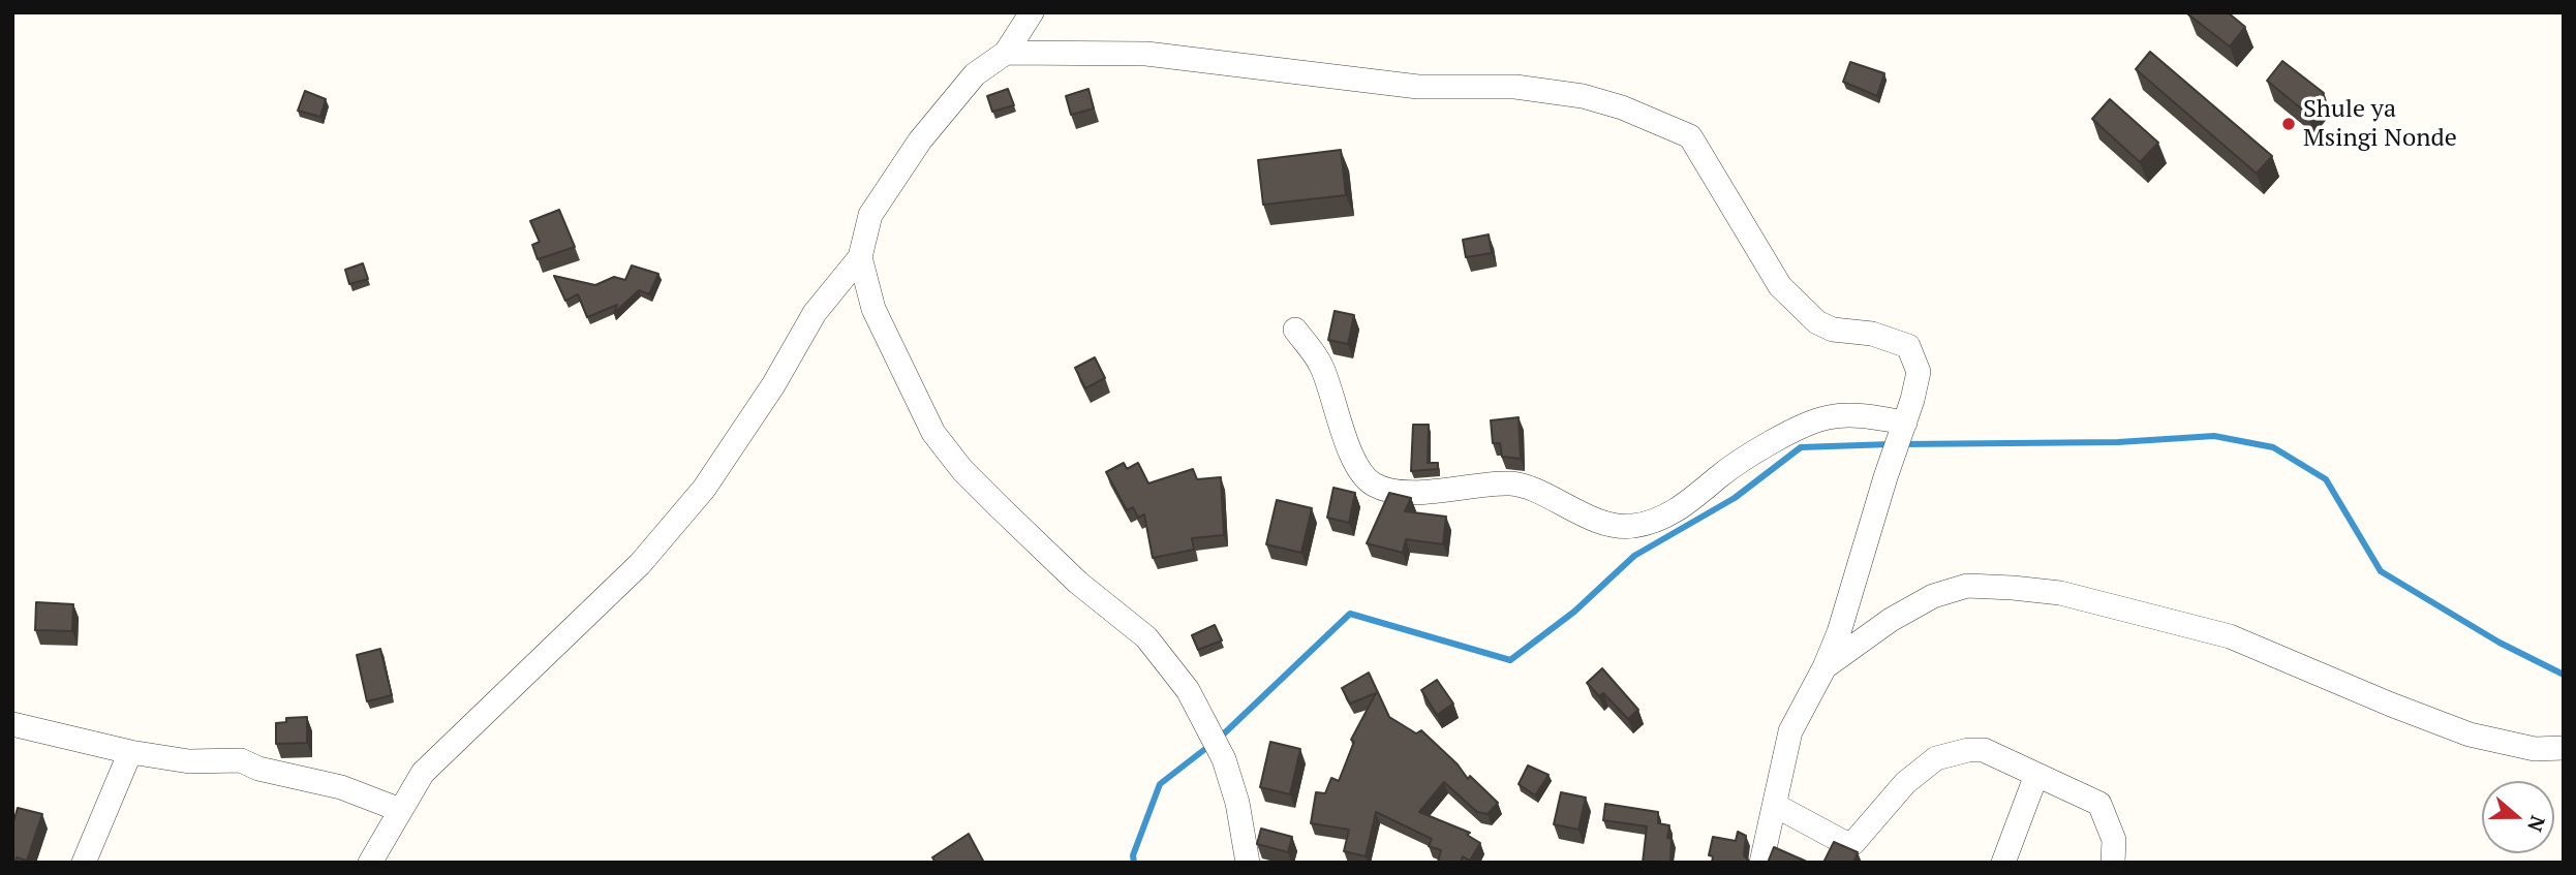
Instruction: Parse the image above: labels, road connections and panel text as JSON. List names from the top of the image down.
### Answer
{
  "places": ["Shule ya Msingi Nonde"],
  "north": "right"
}
